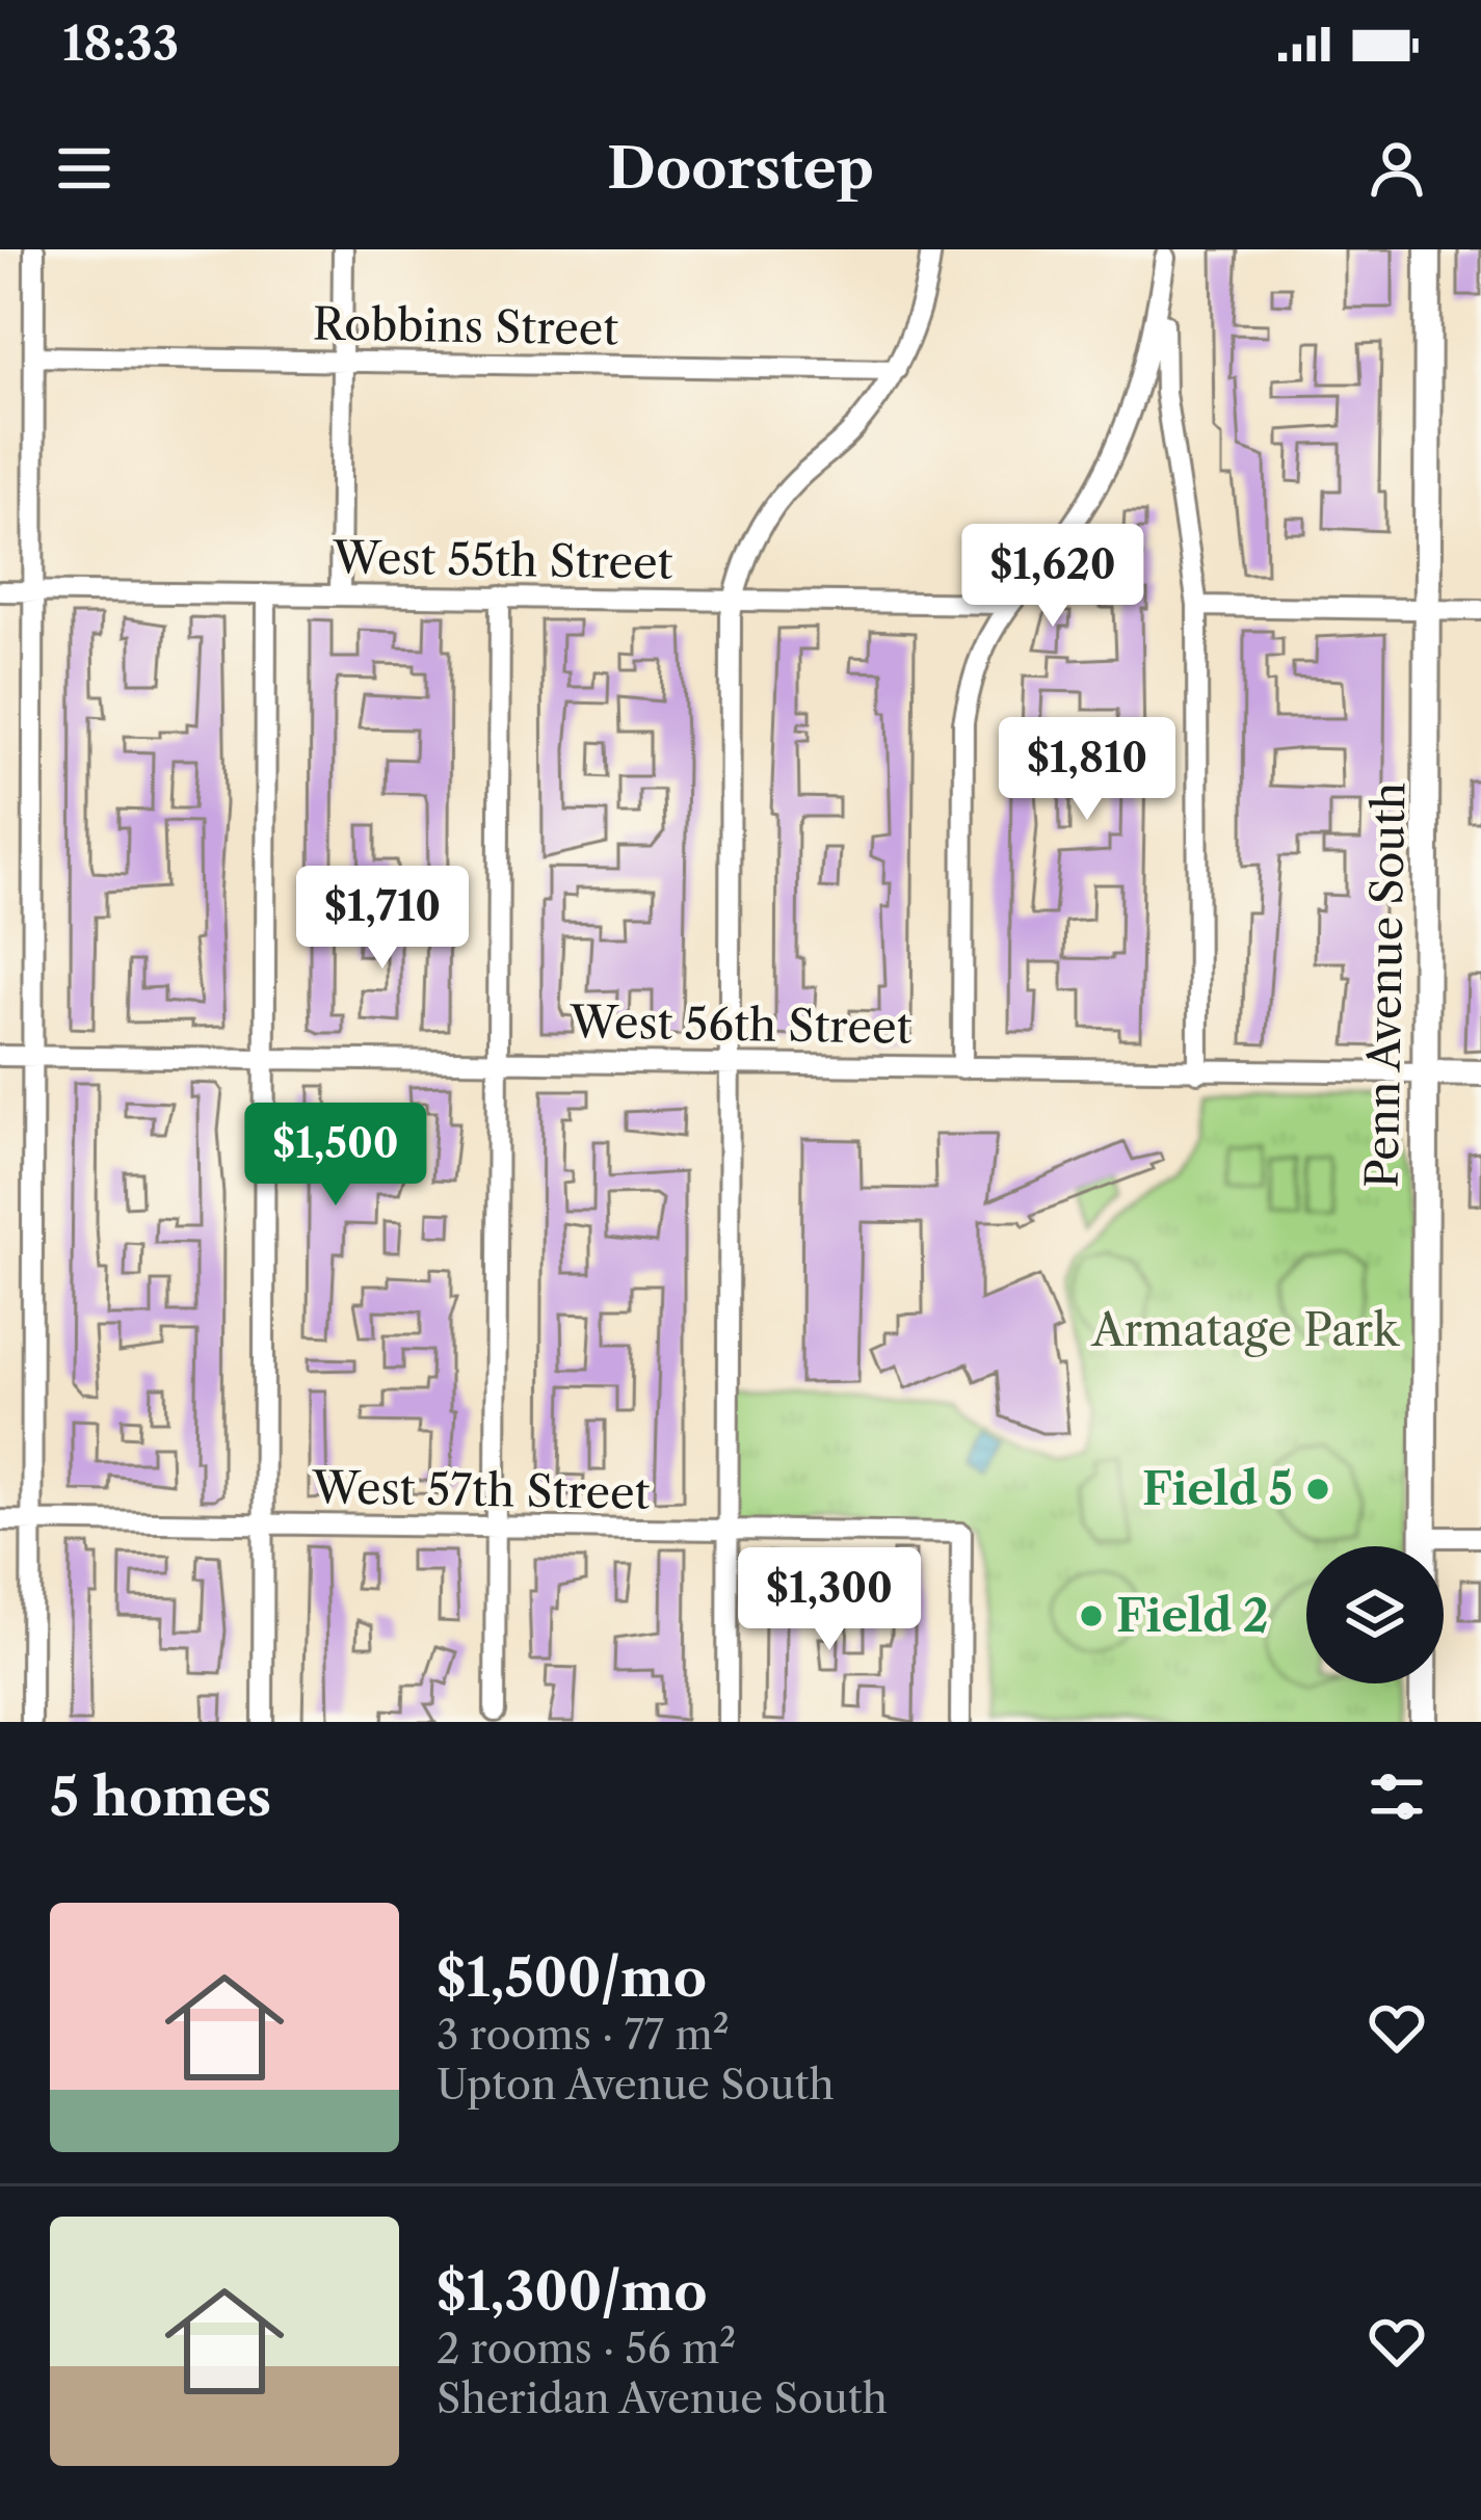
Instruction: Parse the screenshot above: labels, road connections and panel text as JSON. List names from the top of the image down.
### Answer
{
  "streets": {
    "main road": ["Penn Avenue South", "West 56th Street"],
    "street": ["Robbins Street", "West 55th Street", "West 57th Street"]
  },
  "crossings": [
    ["Penn Avenue South", "West 56th Street"]
  ],
  "parks": ["Armatage Park"],
  "places": ["Field 5", "Field 2"],
  "page": {
    "status": "18:33",
    "header": "Doorstep",
    "price": [
      "$1,620",
      "$1,810",
      "$1,710",
      "$1,500",
      "$1,300"
    ],
    "heading": "5 homes",
    "list": [
      {
        "name": "$1,500/mo",
        "note": "3 rooms · 77 m² · Upton Avenue South"
      },
      {
        "name": "$1,300/mo",
        "note": "2 rooms · 56 m² · Sheridan Avenue South"
      }
    ]
  }
}
